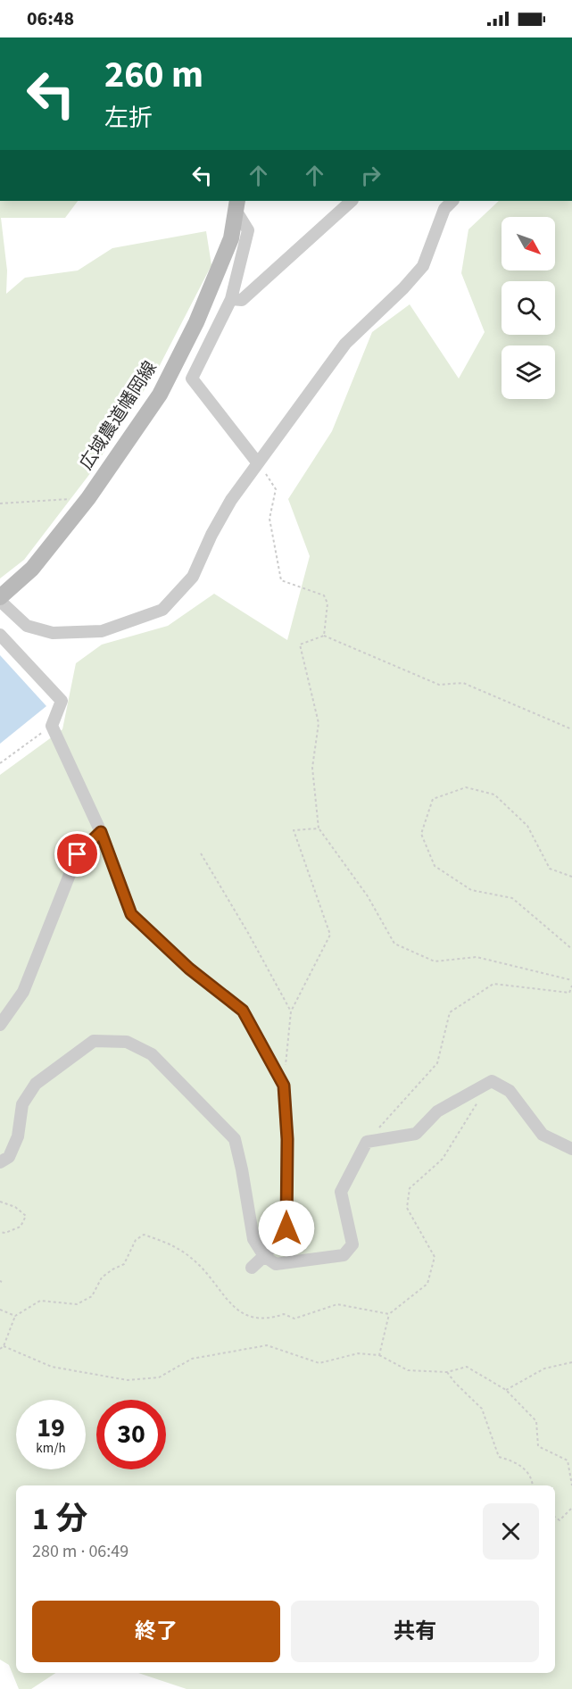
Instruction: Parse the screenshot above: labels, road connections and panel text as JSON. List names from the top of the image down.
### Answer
{
  "streets": {
    "street": ["広域農道幡岡線"]
  },
  "north": "bottom right",
  "page": {
    "status": "06:48",
    "turn": ["260 m", "左折"],
    "speed": "19 km/h",
    "limit": "30",
    "heading": ["1 分", "280 m · 06:49"],
    "buttons": ["終了", "共有"]
  }
}
